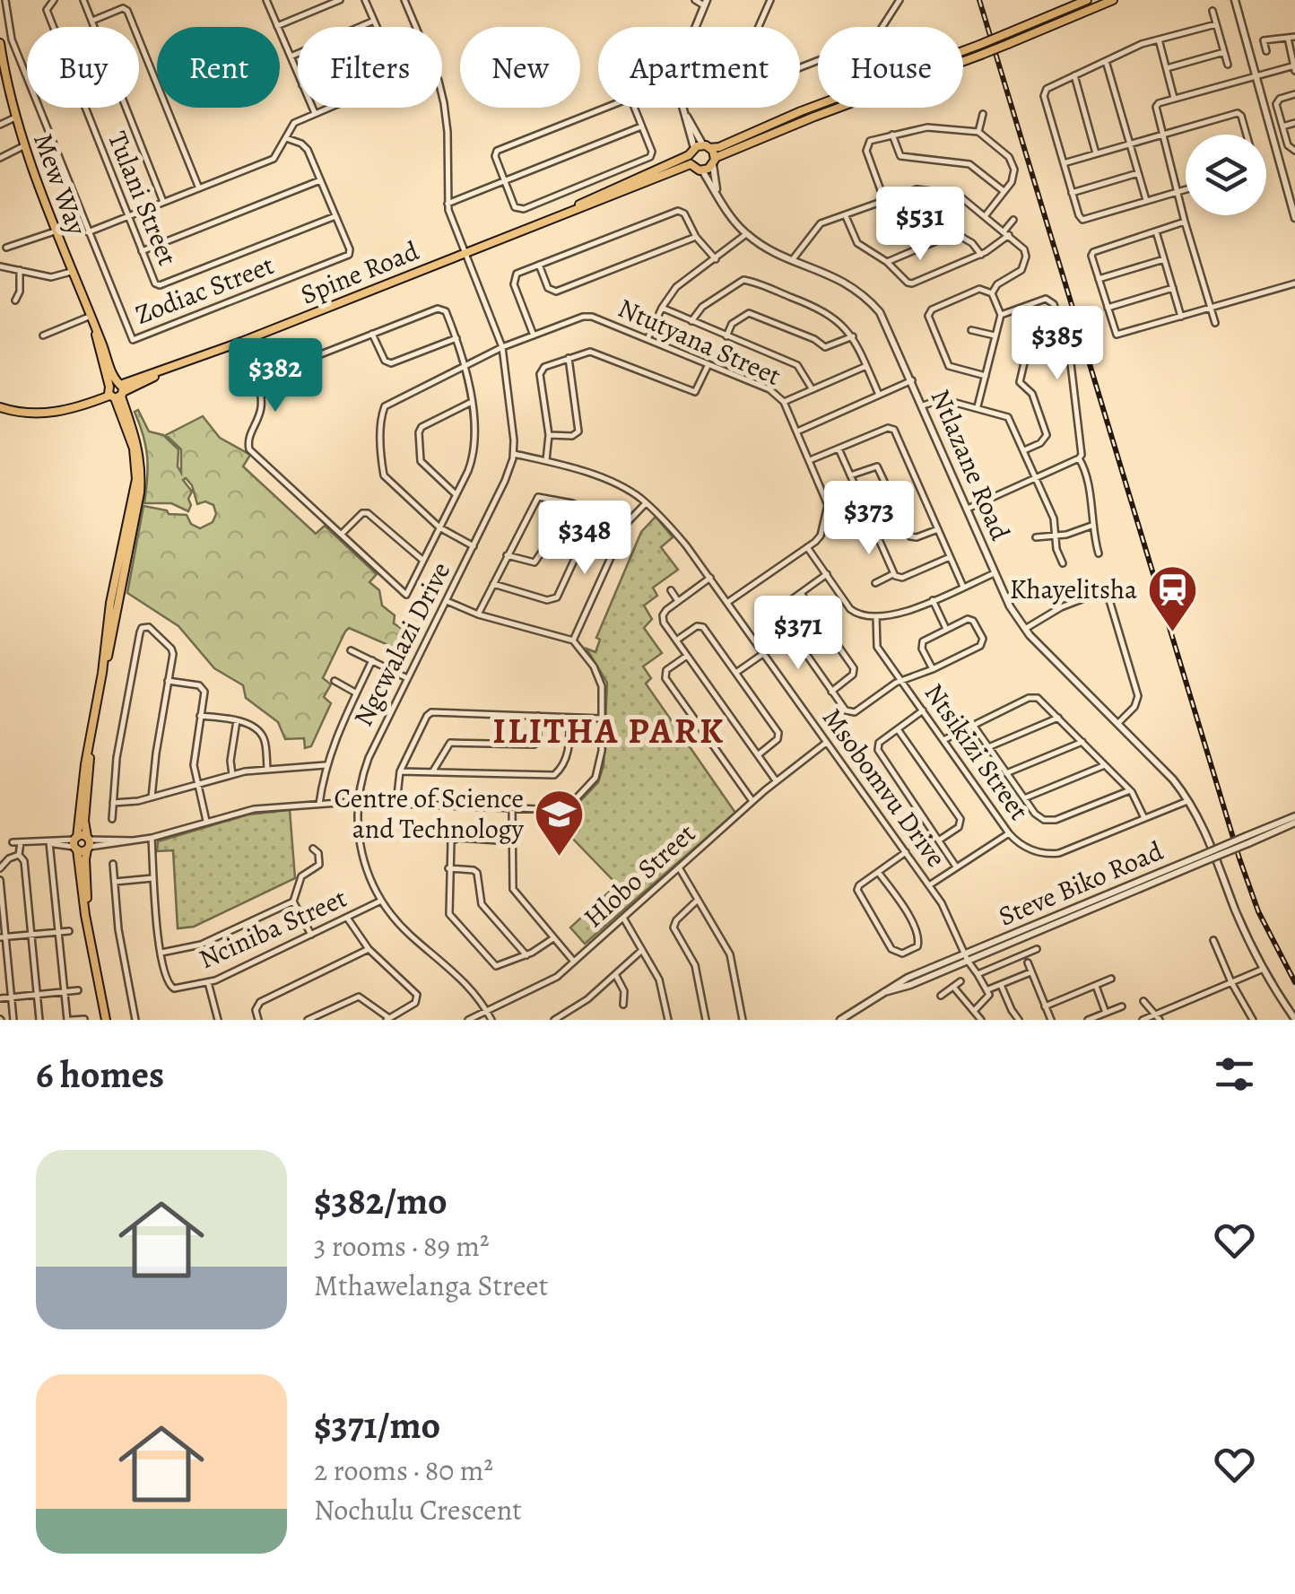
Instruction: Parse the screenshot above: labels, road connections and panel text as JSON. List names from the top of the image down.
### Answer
{
  "streets": {
    "main road": ["Mew Way", "Spine Road"],
    "street": [
      "Tulani Street",
      "Zodiac Street",
      "Ntutyana Street",
      "Ntlazane Road",
      "Ngcwalazi Drive",
      "Ntsikizi Street",
      "Msobomvu Drive",
      "Hlobo Street",
      "Steve Biko Road",
      "Nciniba Street"
    ]
  },
  "crossings": [
    ["Mew Way", "Spine Road"],
    ["Tulani Street", "Zodiac Street"],
    ["Spine Road", "Ngcwalazi Drive"],
    ["Ntutyana Street", "Ngcwalazi Drive"],
    ["Ntutyana Street", "Msobomvu Drive"],
    ["Ntlazane Road", "Ntsikizi Street"],
    ["Ngcwalazi Drive", "Msobomvu Drive"],
    ["Ngcwalazi Drive", "Hlobo Street"],
    ["Ngcwalazi Drive", "Nciniba Street"],
    ["Msobomvu Drive", "Hlobo Street"],
    ["Msobomvu Drive", "Steve Biko Road"]
  ],
  "districts": ["ILITHA PARK"],
  "places": {
    "station": ["Khayelitsha"],
    "school or university": ["Centre of Science and Technology"]
  },
  "page": {
    "chip": [
      "Buy",
      "Rent",
      "Filters",
      "New",
      "Apartment",
      "House"
    ],
    "price": [
      "$531",
      "$385",
      "$382",
      "$373",
      "$348",
      "$371"
    ],
    "heading": "6 homes",
    "list": [
      {
        "name": "$382/mo",
        "note": "3 rooms · 89 m² · Mthawelanga Street"
      },
      {
        "name": "$371/mo",
        "note": "2 rooms · 80 m² · Nochulu Crescent"
      }
    ]
  }
}
